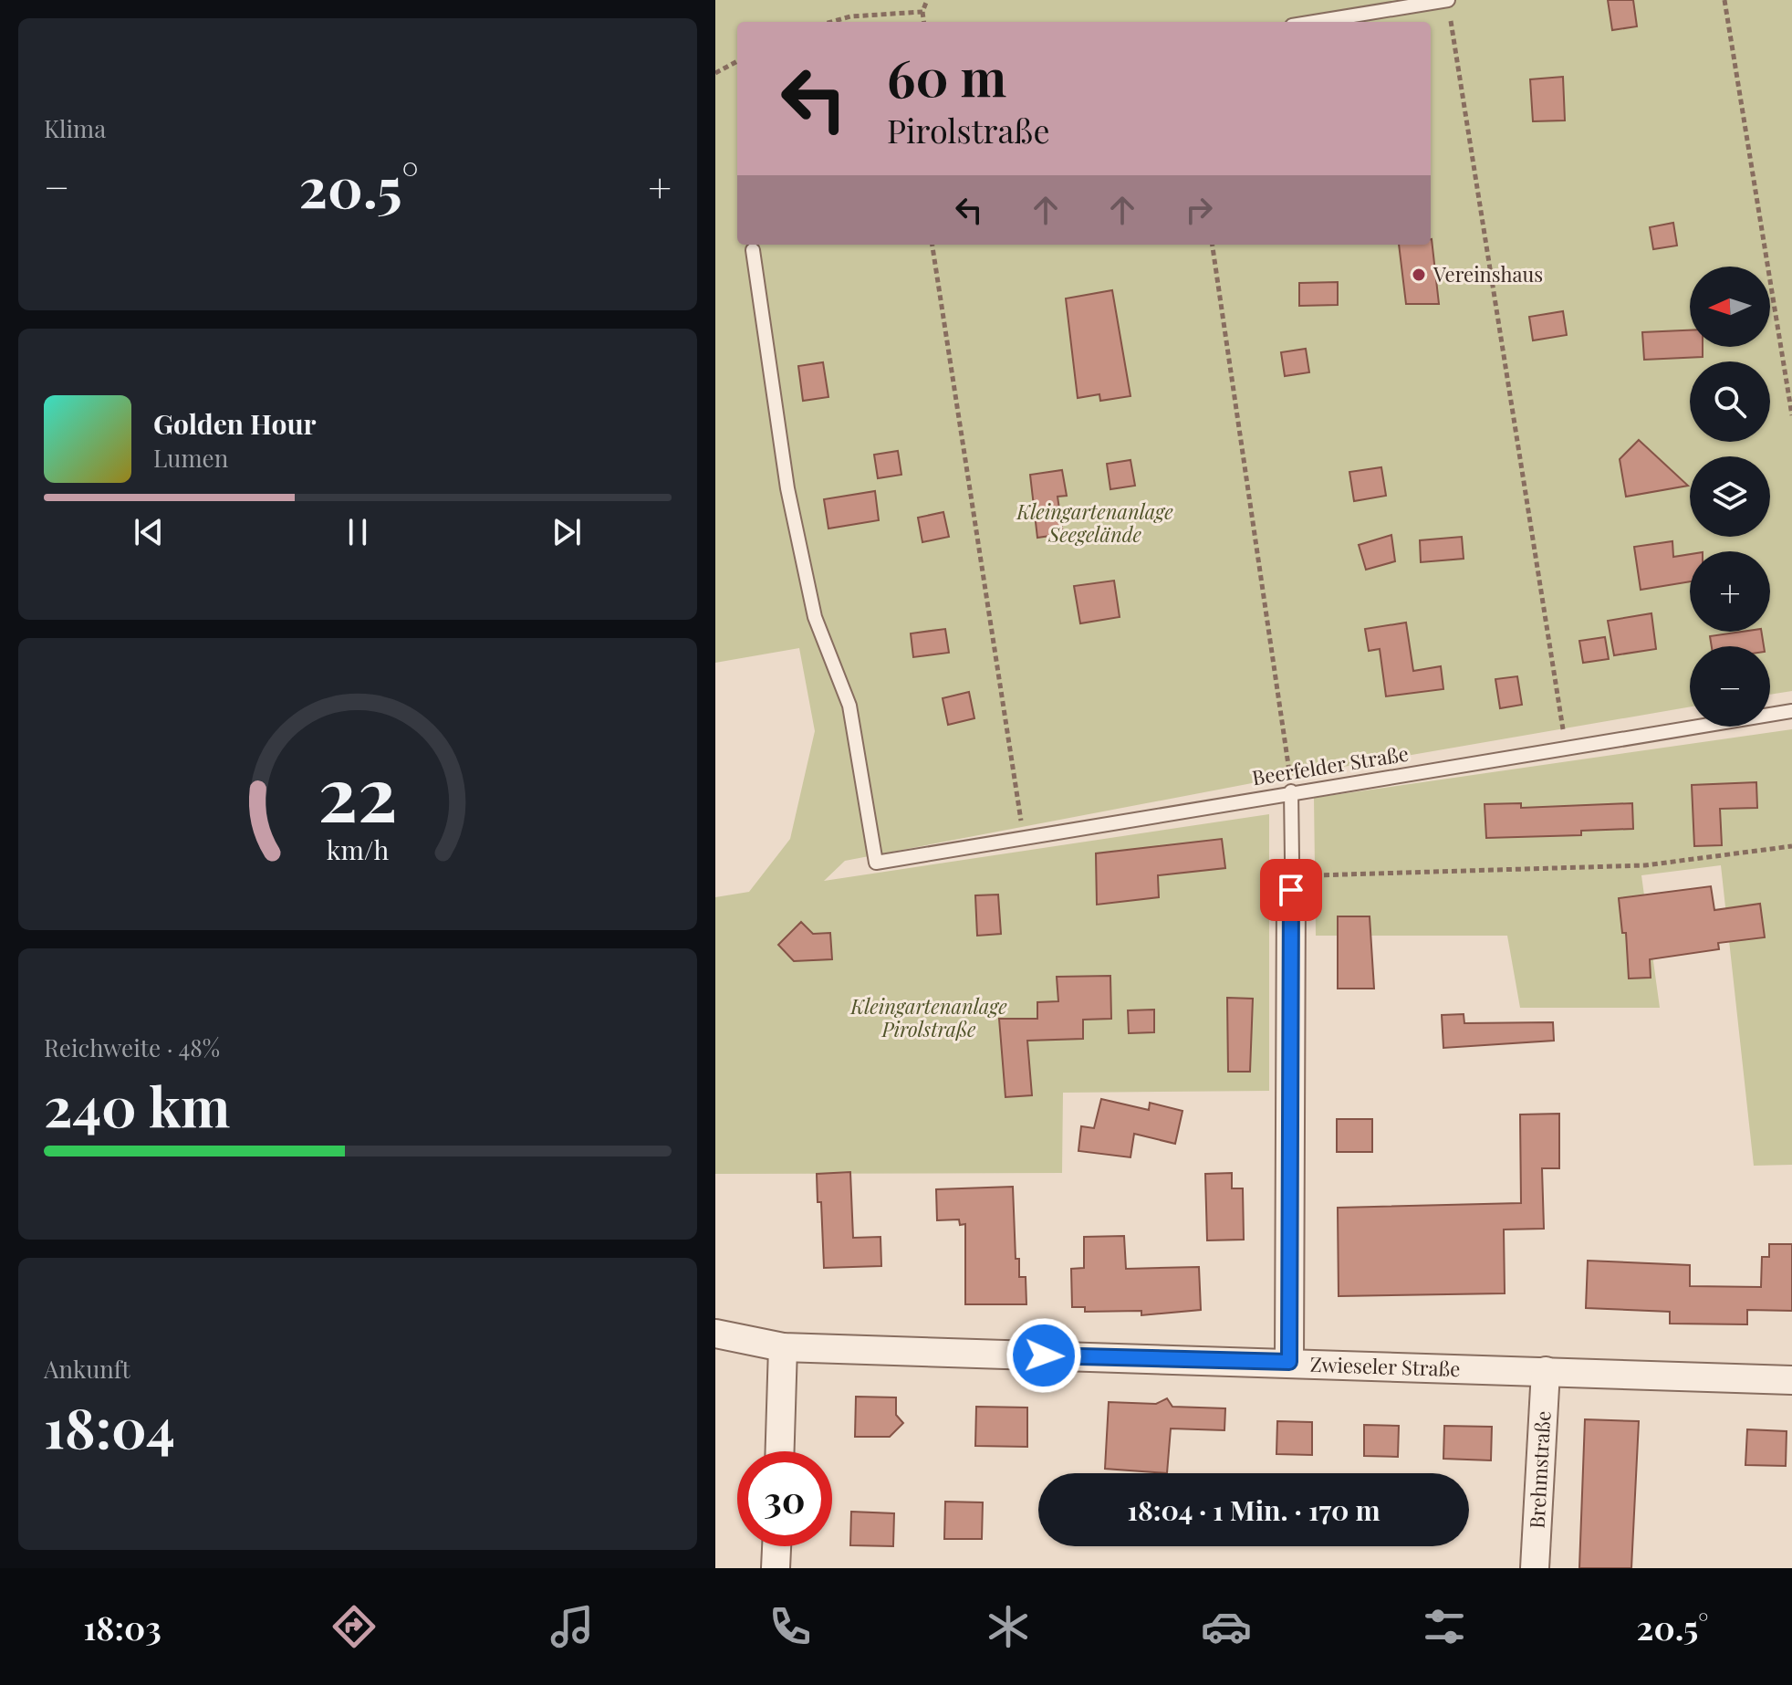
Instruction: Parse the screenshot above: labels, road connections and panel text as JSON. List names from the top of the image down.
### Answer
{
  "streets": {
    "street": ["Zwieseler Straße", "Brehmstraße"],
    "lane": ["Beerfelder Straße"]
  },
  "crossings": [
    ["Zwieseler Straße", "Brehmstraße"]
  ],
  "parks": ["Kleingartenanlage Seegelände", "Kleingartenanlage Pirolstraße"],
  "places": ["Vereinshaus"],
  "north": "left",
  "page": {
    "tile": [
      "Klima",
      ["Reichweite · 48%", "240 km"],
      ["Ankunft", "18:04"]
    ],
    "turn": ["60 m", "Pirolstraße"],
    "heat": ["−", "20.5°", "+"],
    "map_buttons": ["+", "−"],
    "song": ["Golden Hour", "Lumen"],
    "limit": "30",
    "trip": "18:04 · 1 Min. · 170 m",
    "tabs": ["18:03", "20.5°"],
    "gauge": ["22", "km/h"]
  }
}
